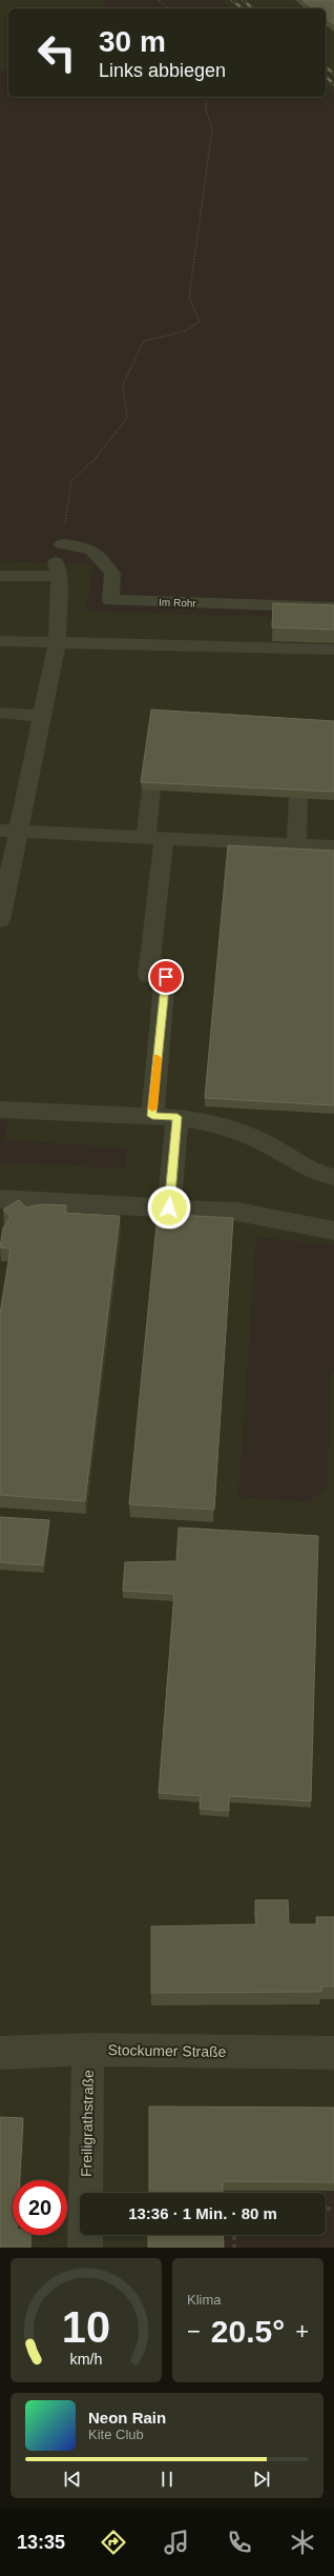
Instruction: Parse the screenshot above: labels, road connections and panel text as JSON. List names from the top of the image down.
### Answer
{
  "streets": {
    "street": ["Im Rohr", "Stockumer Straße", "Freiligrathstraße"]
  },
  "crossings": [
    ["Stockumer Straße", "Freiligrathstraße"]
  ],
  "page": {
    "turn": ["30 m", "Links abbiegen"],
    "limit": "20",
    "trip": "13:36 · 1 Min. · 80 m",
    "tile": "Klima",
    "heat": ["−", "20.5°", "+"],
    "song": ["Neon Rain", "Kite Club"],
    "tabs": "13:35",
    "gauge": ["10", "km/h"]
  }
}
